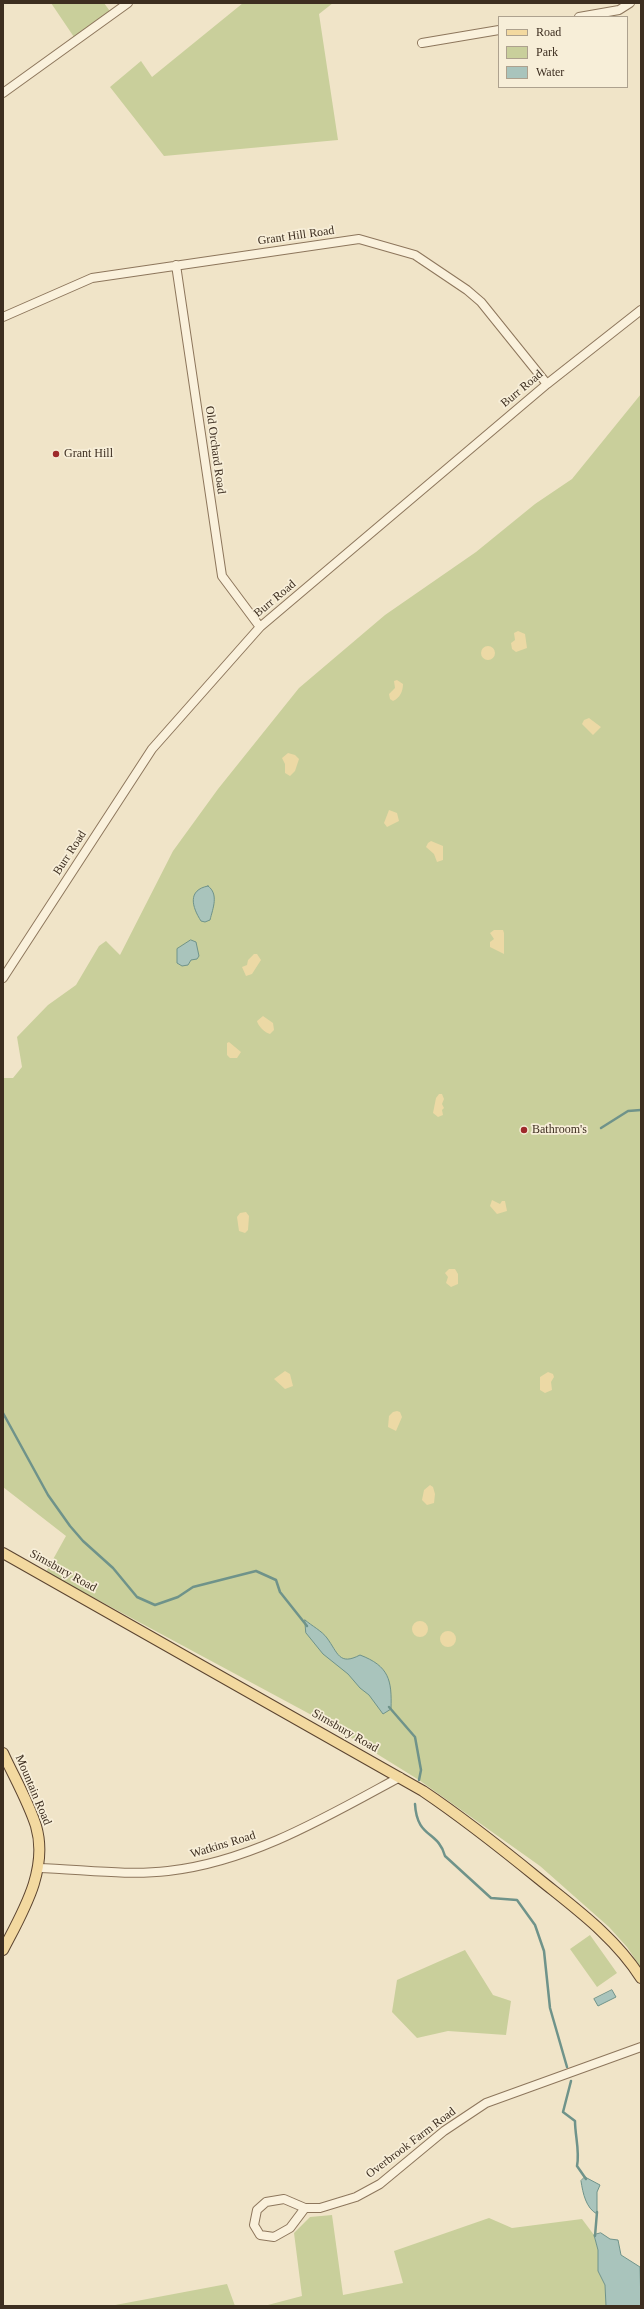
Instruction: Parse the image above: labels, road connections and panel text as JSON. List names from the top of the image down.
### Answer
{
  "streets": {
    "main road": ["Simsbury Road", "Mountain Road"],
    "street": [
      "Grant Hill Road",
      "Burr Road",
      "Old Orchard Road",
      "Watkins Road",
      "Overbrook Farm Road"
    ]
  },
  "crossings": [
    ["Grant Hill Road", "Burr Road"],
    ["Grant Hill Road", "Old Orchard Road"],
    ["Burr Road", "Old Orchard Road"],
    ["Simsbury Road", "Watkins Road"],
    ["Mountain Road", "Watkins Road"]
  ],
  "places": ["Grant Hill", "Bathroom's"],
  "legend": ["Road", "Park", "Water"]
}
